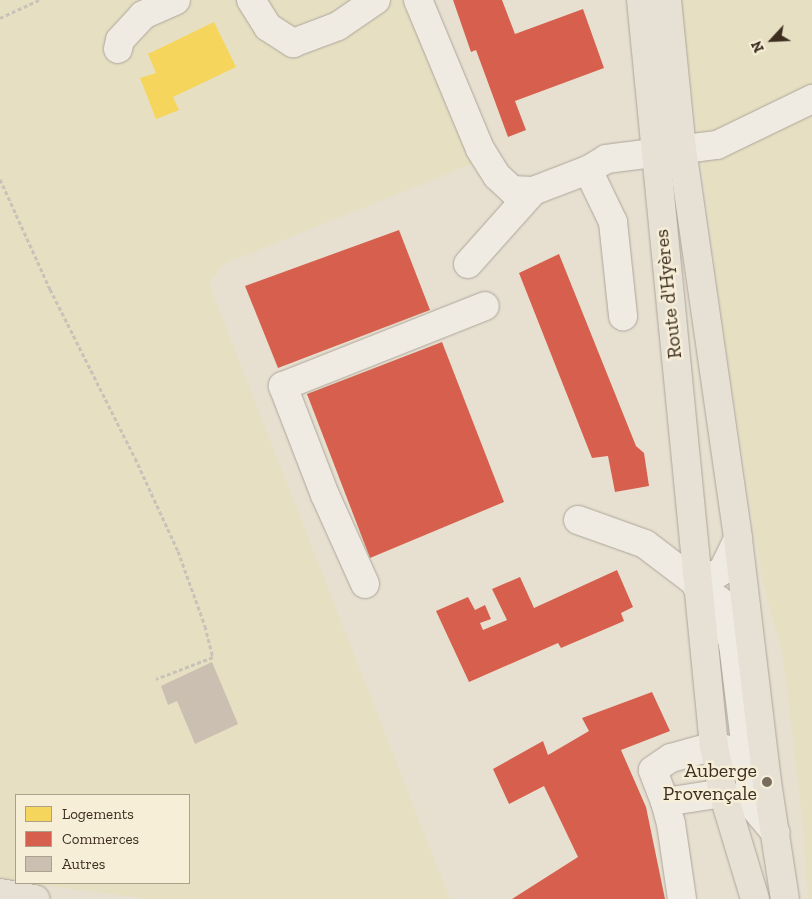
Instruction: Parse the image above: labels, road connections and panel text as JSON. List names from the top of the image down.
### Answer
{
  "streets": {
    "main road": ["Route d'Hyères"]
  },
  "places": ["Auberge Provençale"],
  "legend": ["Logements", "Commerces", "Autres"],
  "north": "bottom left"
}
